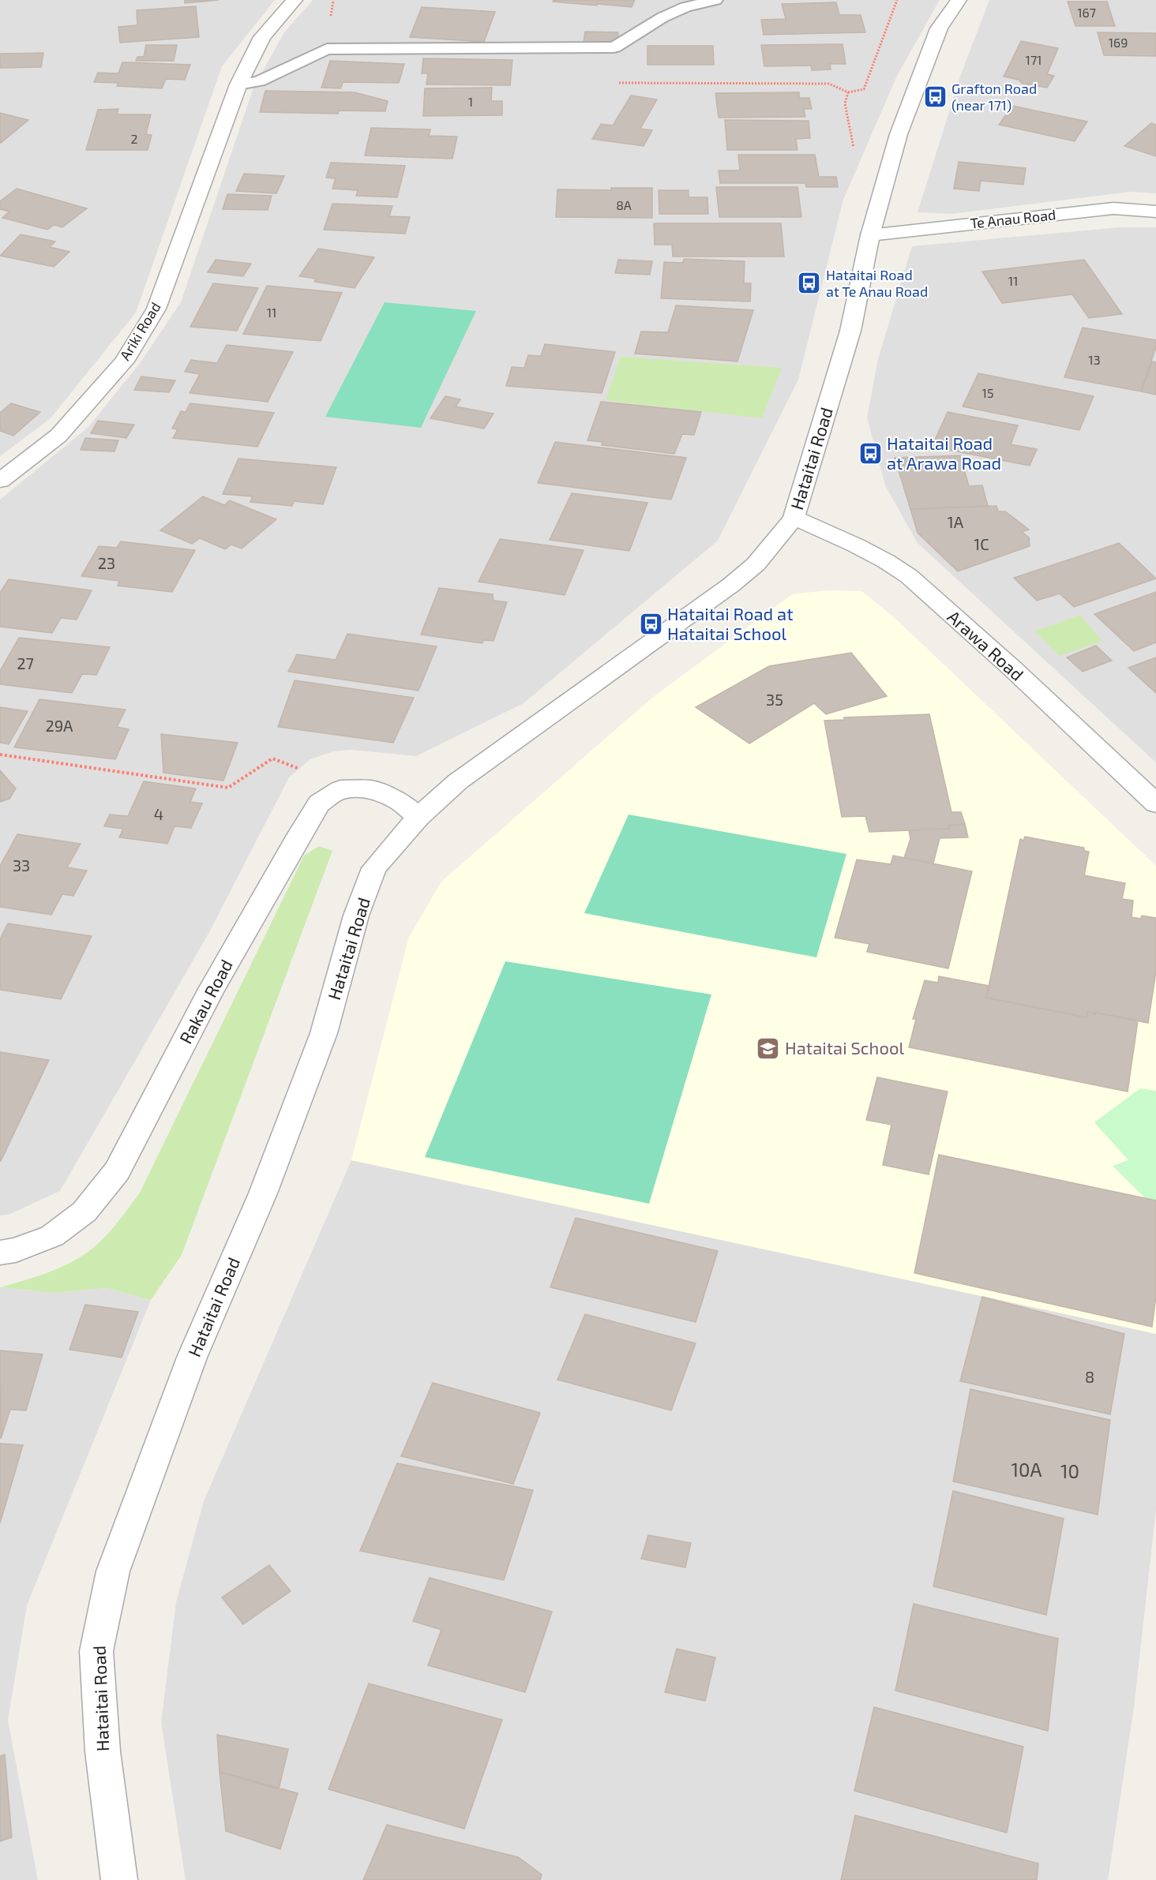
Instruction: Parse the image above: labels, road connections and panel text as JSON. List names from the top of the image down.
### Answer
{
  "streets": {
    "street": [
      "Te Anau Road",
      "Ariki Road",
      "Hataitai Road",
      "Arawa Road",
      "Rakau Road"
    ]
  },
  "crossings": [
    ["Te Anau Road", "Hataitai Road"],
    ["Hataitai Road", "Arawa Road"]
  ],
  "places": {
    "bus stop": [
      "Grafton Road (near 171)",
      "Hataitai Road at Te Anau Road",
      "Hataitai Road at Arawa Road",
      "Hataitai Road at Hataitai School"
    ],
    "school or university": ["Hataitai School"]
  },
  "house_numbers": [
    "167",
    "169",
    "171",
    "1",
    "2",
    "8A",
    "11",
    "11",
    "13",
    "15",
    "1A",
    "1C",
    "23",
    "27",
    "35",
    "29A",
    "4",
    "33",
    "8",
    "10A",
    "10"
  ]
}
